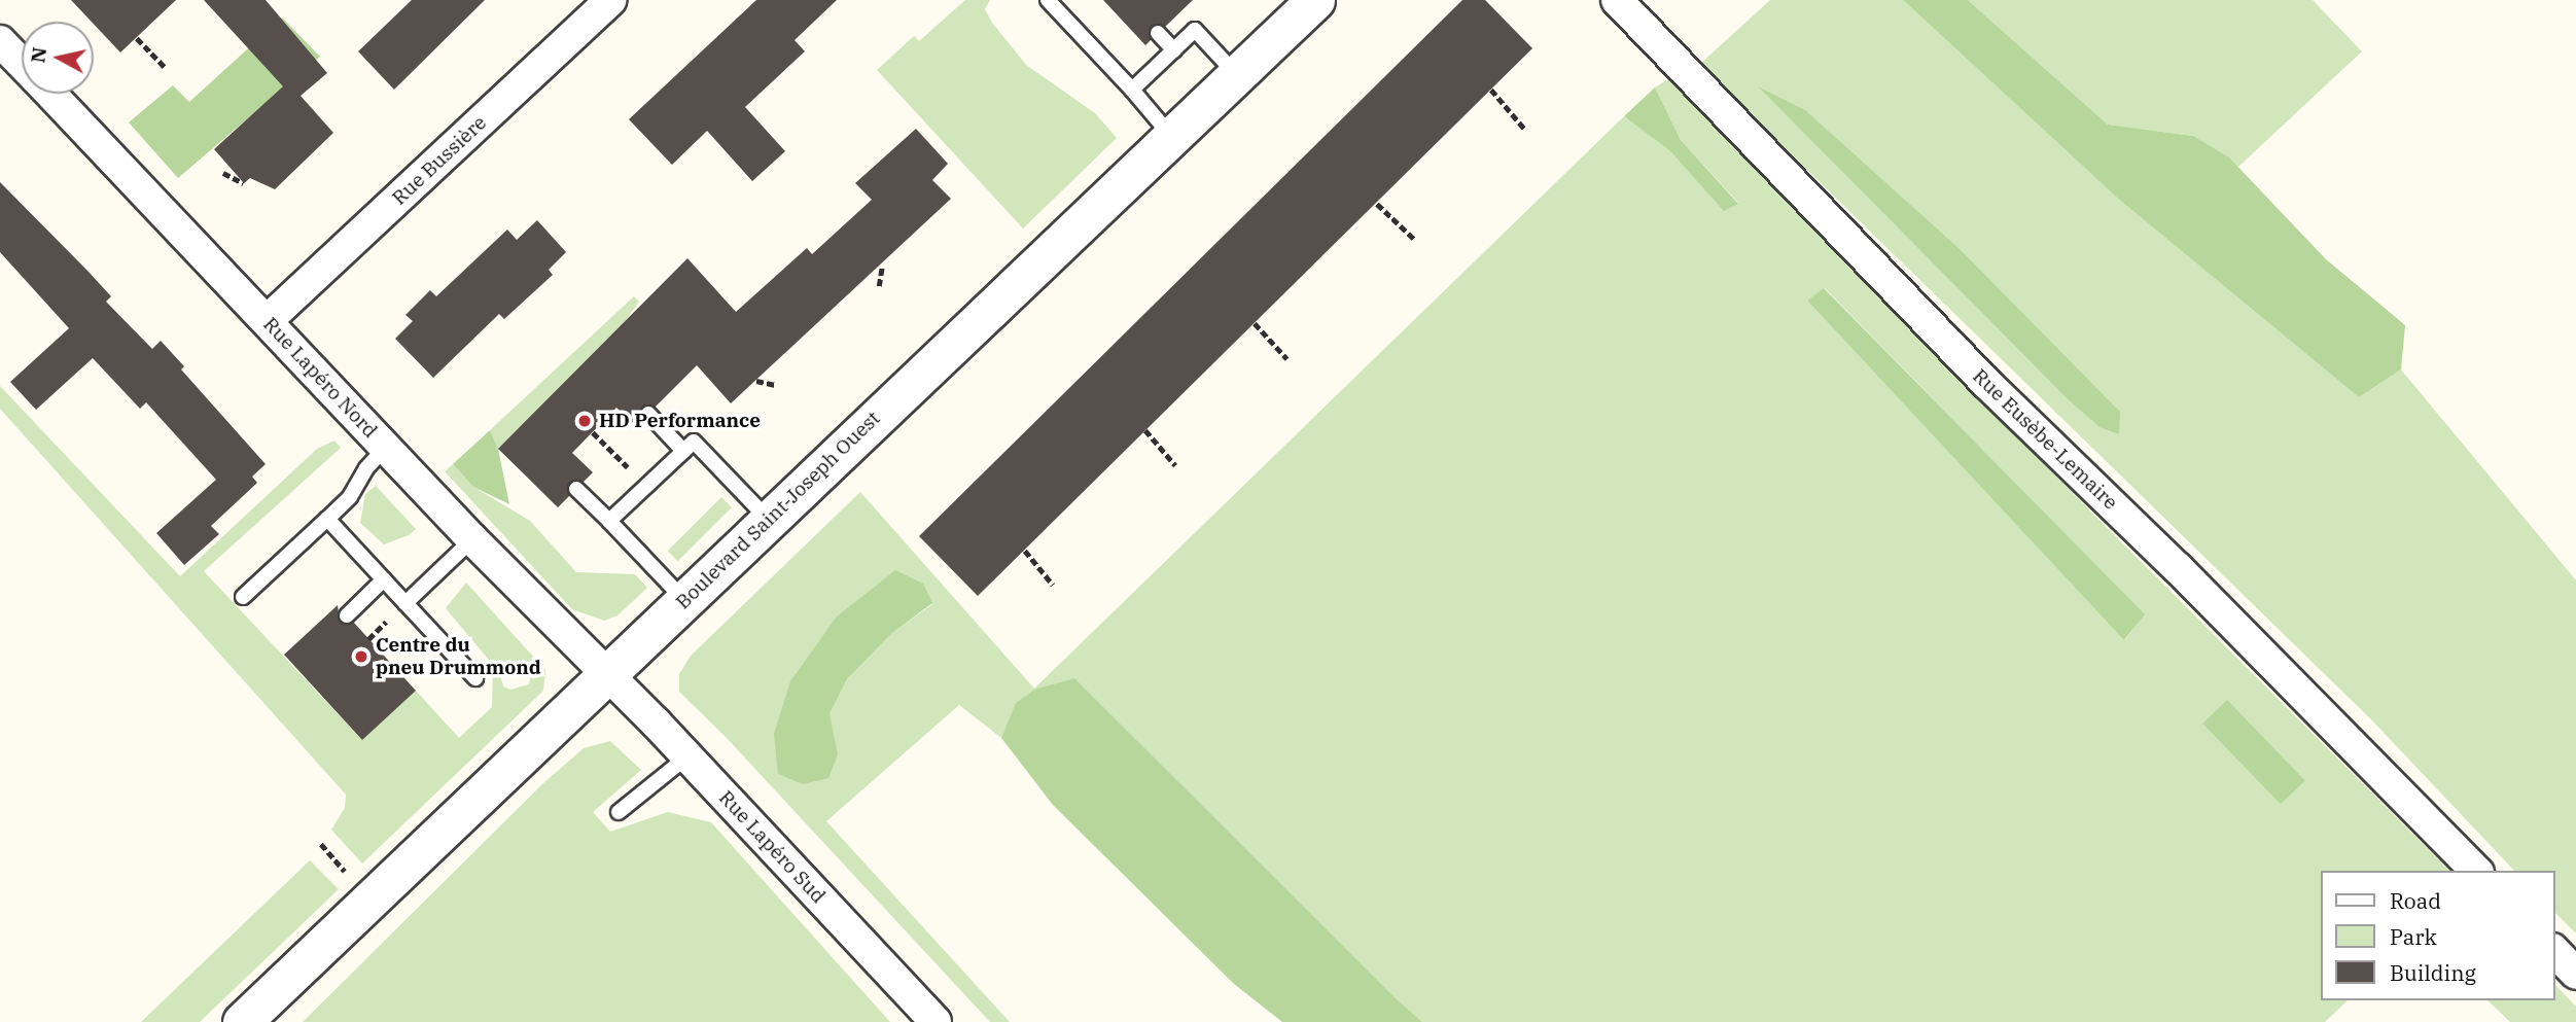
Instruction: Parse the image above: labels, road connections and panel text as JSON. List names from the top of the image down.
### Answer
{
  "streets": {
    "street": [
      "Rue Bussière",
      "Rue Lapéro Nord",
      "Rue Eusèbe-Lemaire",
      "Boulevard Saint-Joseph Ouest",
      "Rue Lapéro Sud"
    ]
  },
  "crossings": [
    ["Rue Bussière", "Rue Lapéro Nord"],
    ["Rue Lapéro Nord", "Boulevard Saint-Joseph Ouest"],
    ["Rue Lapéro Nord", "Rue Lapéro Sud"],
    ["Boulevard Saint-Joseph Ouest", "Rue Lapéro Sud"]
  ],
  "places": ["HD Performance", "Centre du pneu Drummond"],
  "legend": ["Road", "Park", "Building"],
  "north": "left"
}
